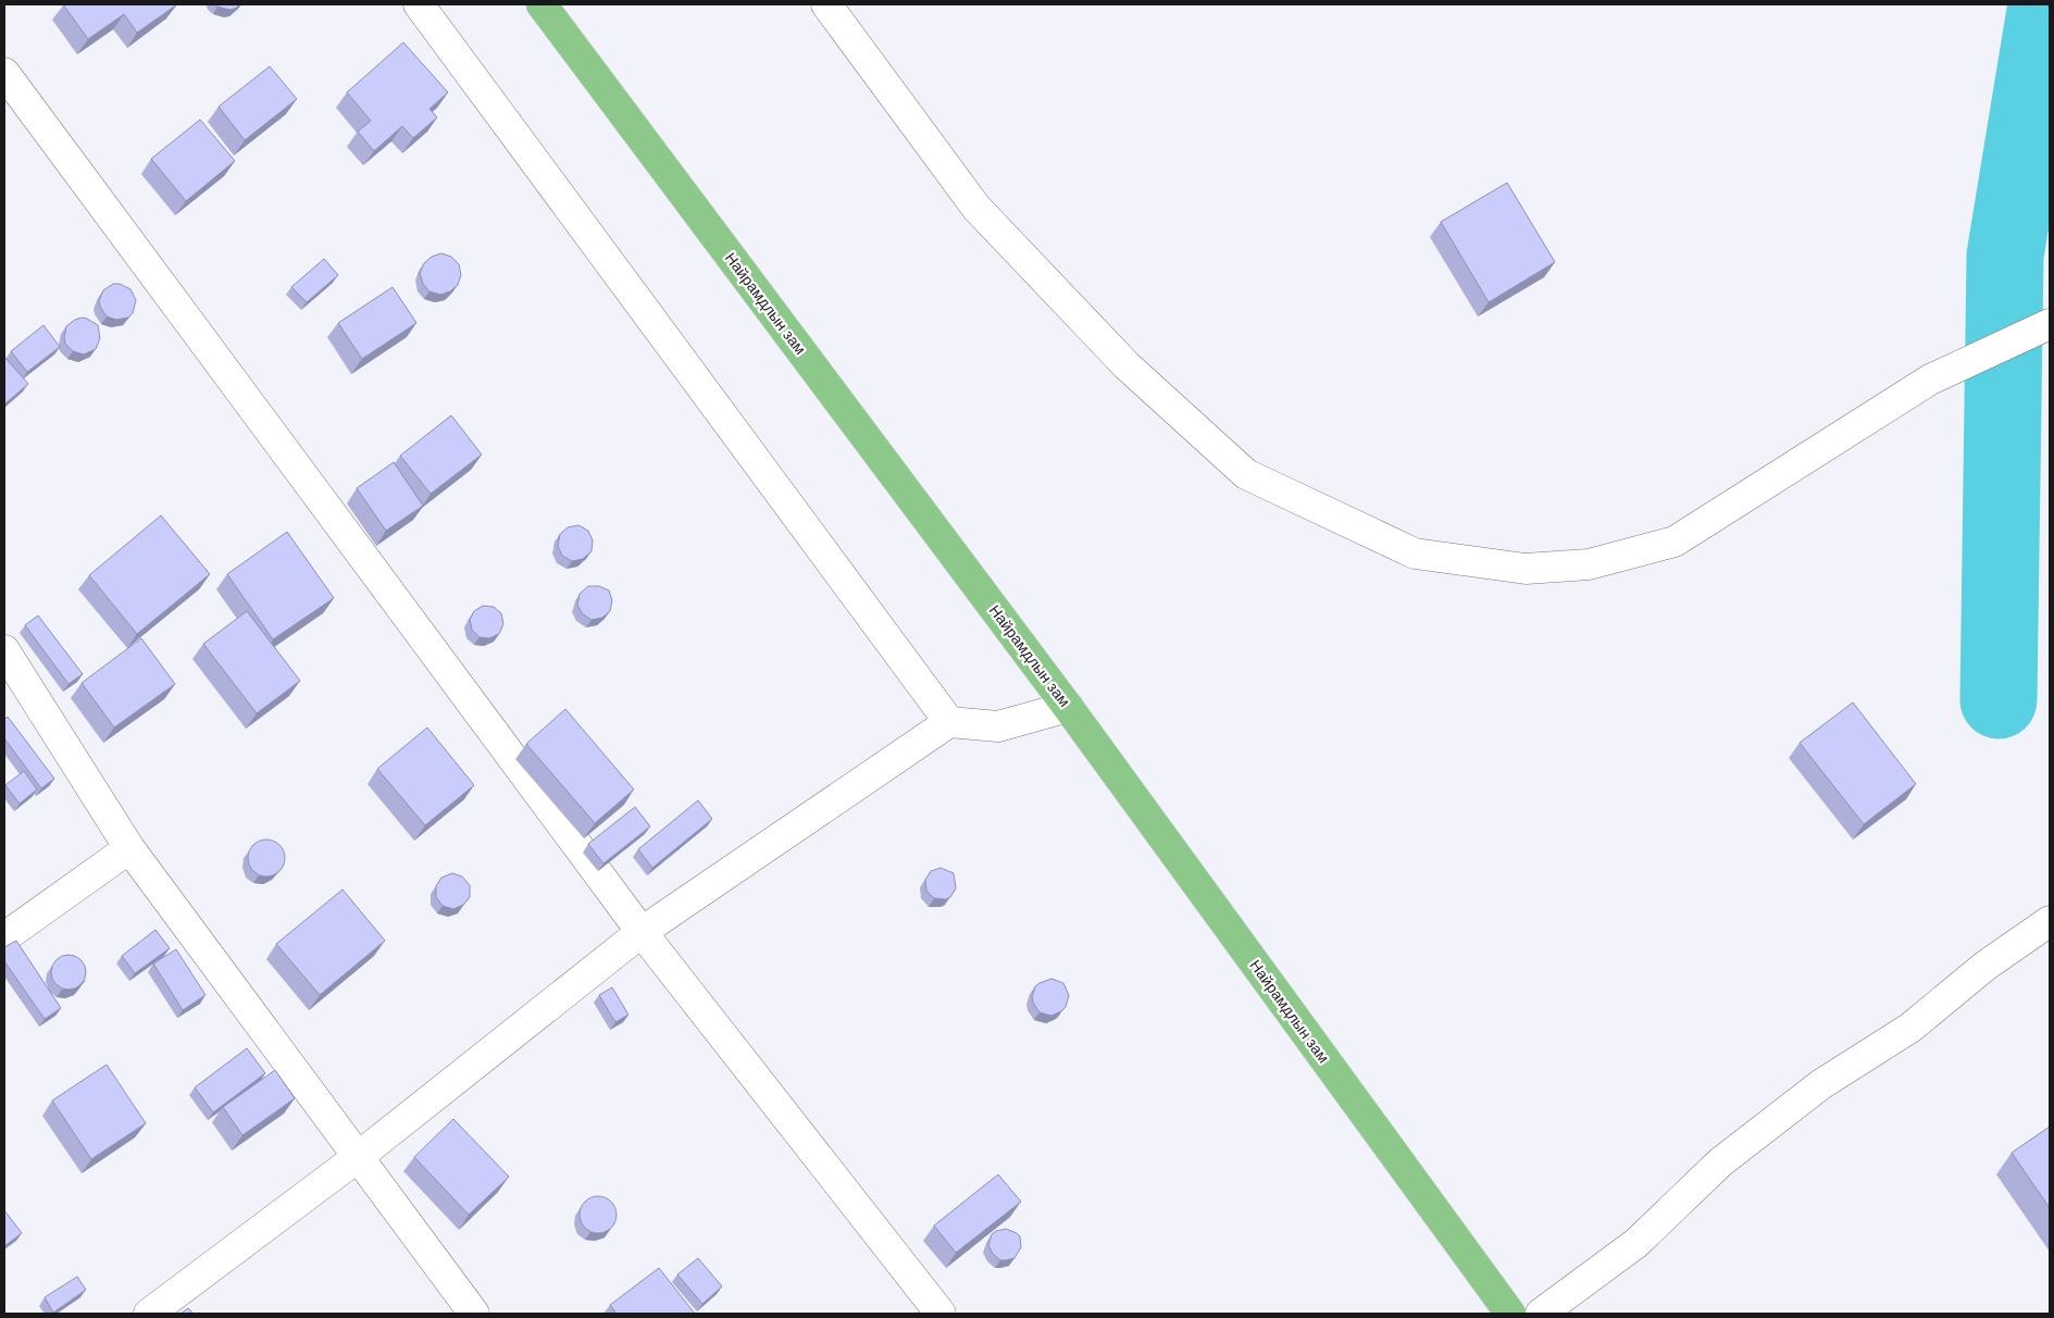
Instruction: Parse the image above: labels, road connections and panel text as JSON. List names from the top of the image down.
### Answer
{
  "streets": {
    "main road": ["Найрамдлын зам"]
  }
}
